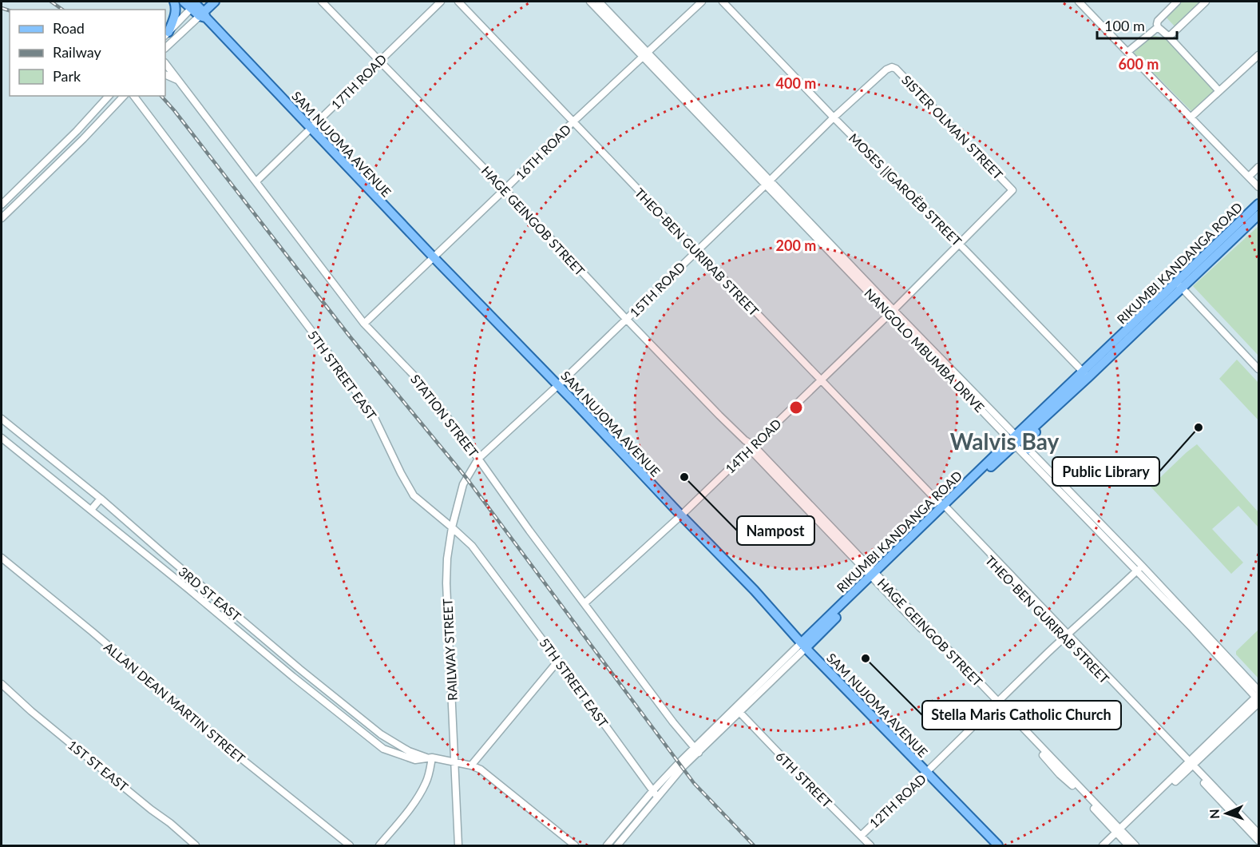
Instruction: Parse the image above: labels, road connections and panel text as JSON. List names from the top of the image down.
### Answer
{
  "streets": {
    "main road": ["SAM NUJOMA AVENUE", "RIKUMBI KANDANGA ROAD"],
    "street": [
      "17TH ROAD",
      "SISTER OLMAN STREET",
      "16TH ROAD",
      "MOSES ǁGAROËB STREET",
      "HAGE GEINGOB STREET",
      "THEO-BEN GURIRAB STREET",
      "15TH ROAD",
      "NANGOLO MBUMBA DRIVE",
      "5TH STREET EAST",
      "STATION STREET",
      "14TH ROAD",
      "3RD ST EAST",
      "RAILWAY STREET",
      "ALLAN DEAN MARTIN STREET",
      "1ST ST EAST",
      "6TH STREET",
      "12TH ROAD"
    ]
  },
  "crossings": [
    ["17TH ROAD", "SAM NUJOMA AVENUE"],
    ["17TH ROAD", "HAGE GEINGOB STREET"],
    ["17TH ROAD", "STATION STREET"],
    ["SISTER OLMAN STREET", "MOSES ǁGAROËB STREET"],
    ["SISTER OLMAN STREET", "15TH ROAD"],
    ["SISTER OLMAN STREET", "14TH ROAD"],
    ["SAM NUJOMA AVENUE", "16TH ROAD"],
    ["SAM NUJOMA AVENUE", "RIKUMBI KANDANGA ROAD"],
    ["SAM NUJOMA AVENUE", "15TH ROAD"],
    ["SAM NUJOMA AVENUE", "14TH ROAD"],
    ["SAM NUJOMA AVENUE", "12TH ROAD"],
    ["16TH ROAD", "HAGE GEINGOB STREET"],
    ["16TH ROAD", "THEO-BEN GURIRAB STREET"],
    ["16TH ROAD", "NANGOLO MBUMBA DRIVE"],
    ["16TH ROAD", "STATION STREET"],
    ["MOSES ǁGAROËB STREET", "RIKUMBI KANDANGA ROAD"],
    ["MOSES ǁGAROËB STREET", "15TH ROAD"],
    ["MOSES ǁGAROËB STREET", "14TH ROAD"],
    ["HAGE GEINGOB STREET", "RIKUMBI KANDANGA ROAD"],
    ["HAGE GEINGOB STREET", "15TH ROAD"],
    ["HAGE GEINGOB STREET", "14TH ROAD"],
    ["HAGE GEINGOB STREET", "12TH ROAD"],
    ["THEO-BEN GURIRAB STREET", "RIKUMBI KANDANGA ROAD"],
    ["THEO-BEN GURIRAB STREET", "15TH ROAD"],
    ["THEO-BEN GURIRAB STREET", "14TH ROAD"],
    ["THEO-BEN GURIRAB STREET", "12TH ROAD"],
    ["RIKUMBI KANDANGA ROAD", "NANGOLO MBUMBA DRIVE"],
    ["RIKUMBI KANDANGA ROAD", "5TH STREET EAST"],
    ["RIKUMBI KANDANGA ROAD", "STATION STREET"],
    ["RIKUMBI KANDANGA ROAD", "6TH STREET"],
    ["15TH ROAD", "NANGOLO MBUMBA DRIVE"],
    ["15TH ROAD", "STATION STREET"],
    ["15TH ROAD", "RAILWAY STREET"],
    ["NANGOLO MBUMBA DRIVE", "14TH ROAD"],
    ["NANGOLO MBUMBA DRIVE", "12TH ROAD"],
    ["5TH STREET EAST", "RAILWAY STREET"],
    ["STATION STREET", "14TH ROAD"],
    ["STATION STREET", "RAILWAY STREET"],
    ["3RD ST EAST", "RAILWAY STREET"],
    ["6TH STREET", "12TH ROAD"]
  ],
  "districts": ["Walvis Bay"],
  "places": ["Public Library", "Nampost", "Stella Maris Catholic Church"],
  "legend": ["Road", "Railway", "Park"],
  "scale_bar": "100 m",
  "north": "left",
  "rings": ["600 m", "400 m", "200 m"]
}
